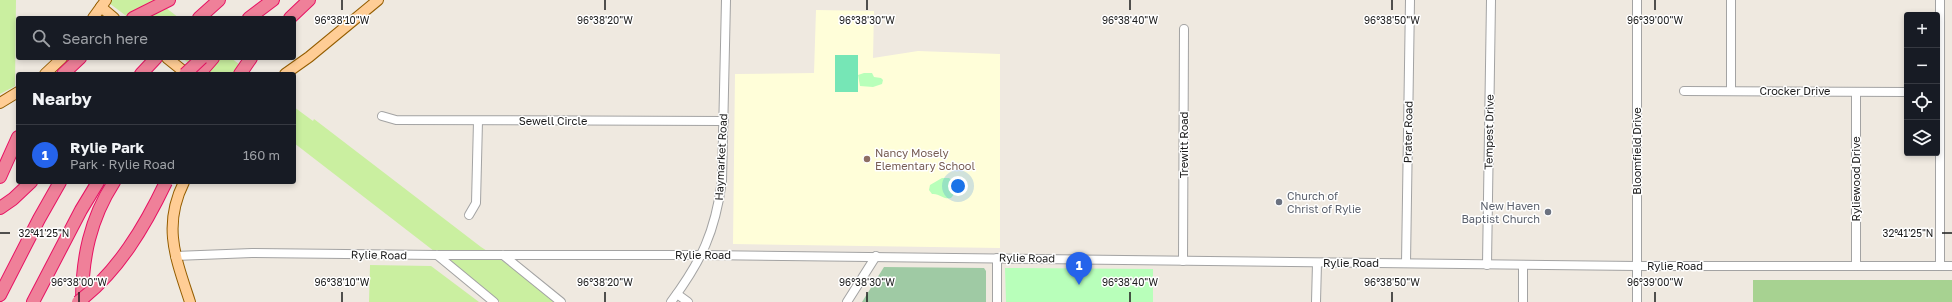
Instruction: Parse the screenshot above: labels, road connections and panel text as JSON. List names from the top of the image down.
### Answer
{
  "streets": {
    "street": [
      "Crocker Drive",
      "Sewell Circle",
      "Prater Road",
      "Tempest Drive",
      "Trewitt Road",
      "Bloomfield Drive",
      "Haymarket Road",
      "Ryliewood Drive",
      "Rylie Road"
    ]
  },
  "crossings": [
    ["Crocker Drive", "Ryliewood Drive"],
    ["Sewell Circle", "Haymarket Road"],
    ["Prater Road", "Rylie Road"],
    ["Tempest Drive", "Rylie Road"],
    ["Trewitt Road", "Rylie Road"],
    ["Bloomfield Drive", "Rylie Road"],
    ["Haymarket Road", "Rylie Road"],
    ["Ryliewood Drive", "Rylie Road"]
  ],
  "places": ["Nancy Mosely Elementary School", "Church of Christ of Rylie", "New Haven Baptist Church"],
  "page": {
    "map_buttons": ["+", "−"],
    "search": "Search here",
    "heading": "Nearby",
    "list": [
      {
        "mark": "1",
        "name": "Rylie Park",
        "note": "Park · Rylie Road",
        "value": "160 m"
      }
    ],
    "pins": "1"
  },
  "coordinates": [
    "96°38'10\"W",
    "96°38'20\"W",
    "96°38'30\"W",
    "96°38'40\"W",
    "96°38'50\"W",
    "96°39'00\"W",
    "32°41'25\"N",
    "96°38'00\"W"
  ]
}
